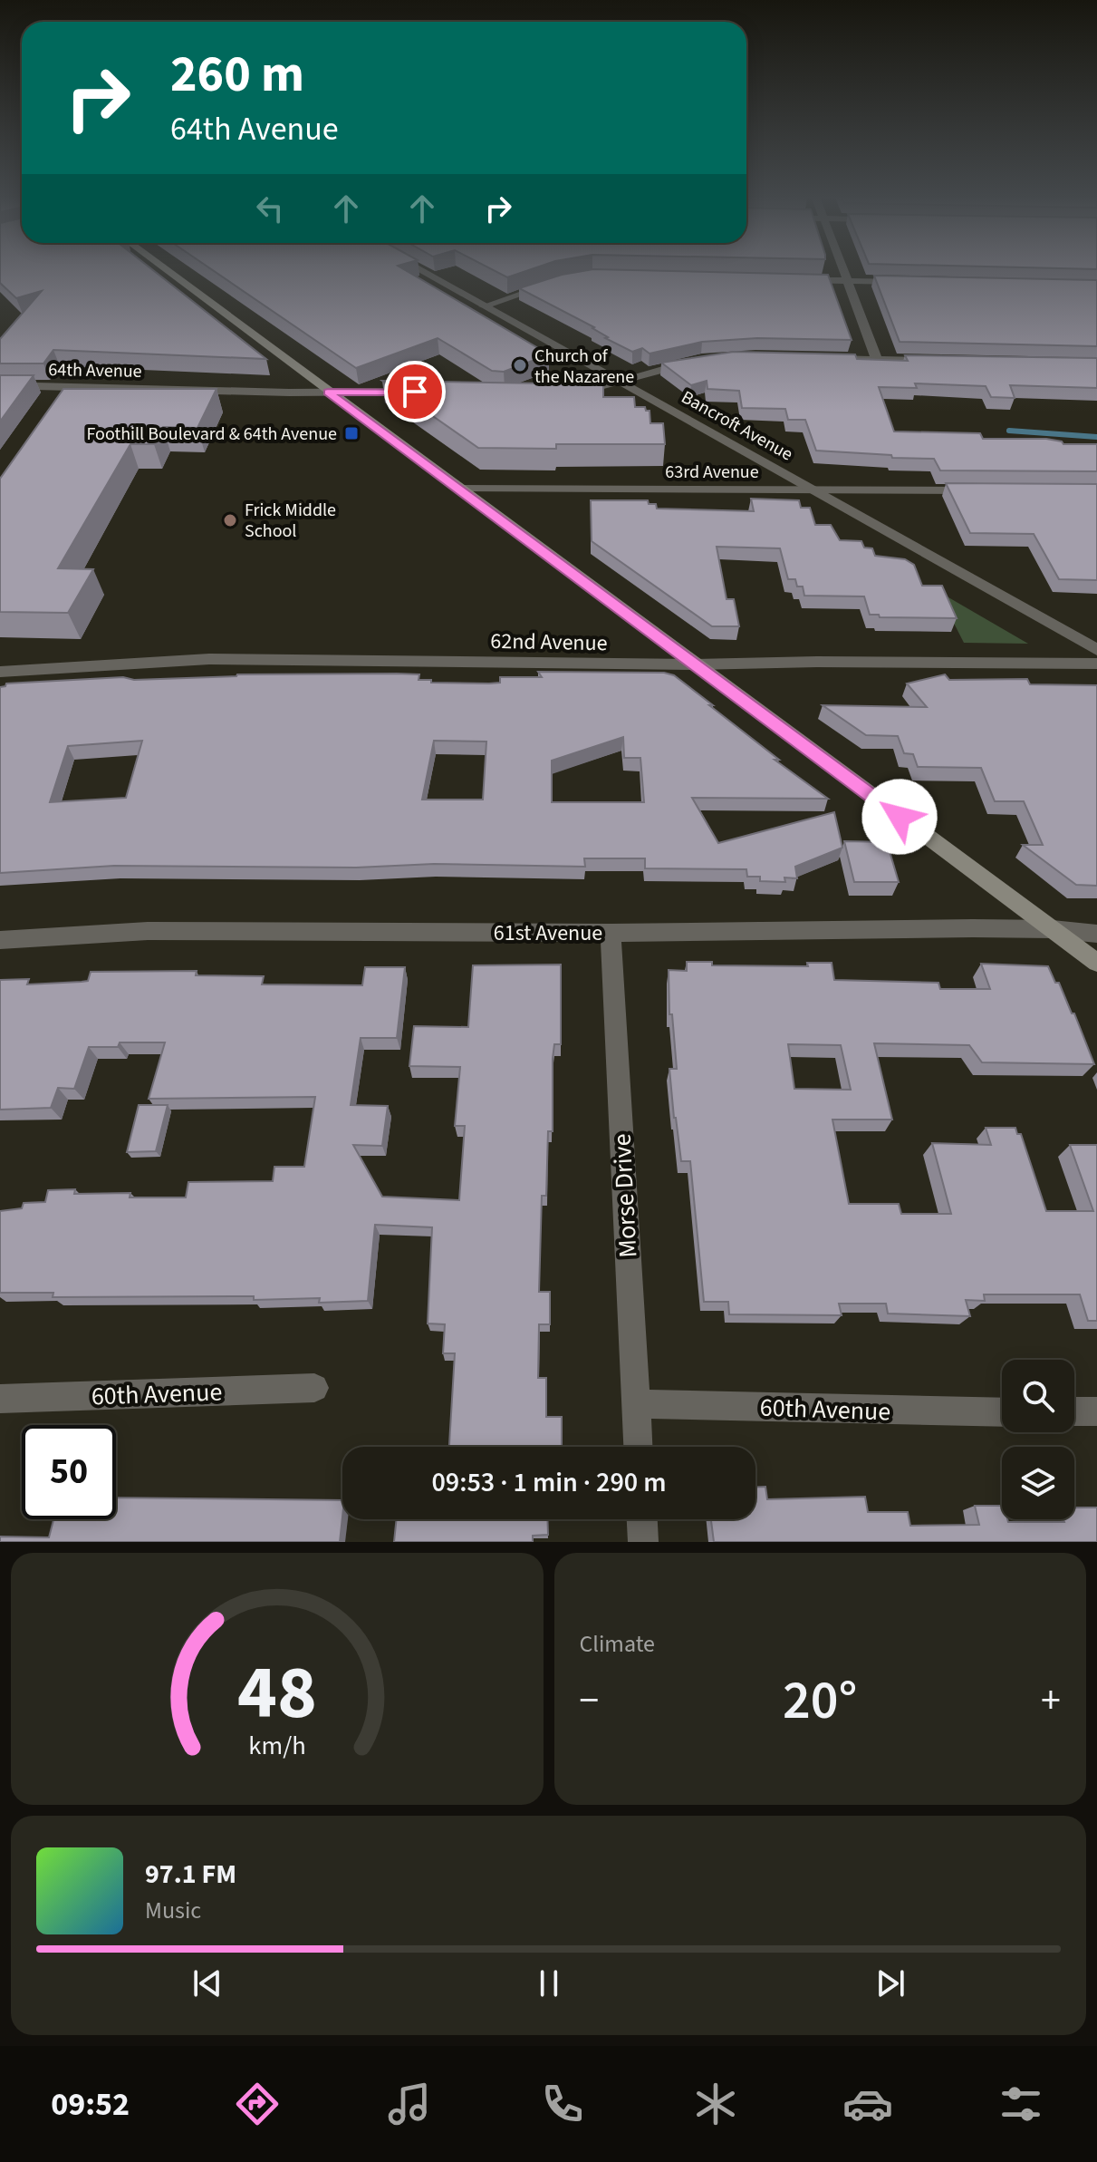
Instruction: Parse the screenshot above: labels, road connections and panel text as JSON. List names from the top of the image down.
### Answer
{
  "streets": {
    "street": [
      "64th Avenue",
      "Bancroft Avenue",
      "63rd Avenue",
      "62nd Avenue",
      "61st Avenue",
      "Morse Drive",
      "60th Avenue"
    ]
  },
  "crossings": [
    ["Bancroft Avenue", "63rd Avenue"],
    ["61st Avenue", "Morse Drive"],
    ["Morse Drive", "60th Avenue"]
  ],
  "places": {
    "other": ["Church of the Nazarene", "Frick Middle School"],
    "transit": ["Foothill Boulevard & 64th Avenue"]
  },
  "page": {
    "turn": ["260 m", "64th Avenue"],
    "limit": "50",
    "trip": "09:53 · 1 min · 290 m",
    "tile": "Climate",
    "heat": ["−", "20°", "+"],
    "song": ["97.1 FM", "Music"],
    "tabs": "09:52",
    "gauge": ["48", "km/h"]
  }
}
